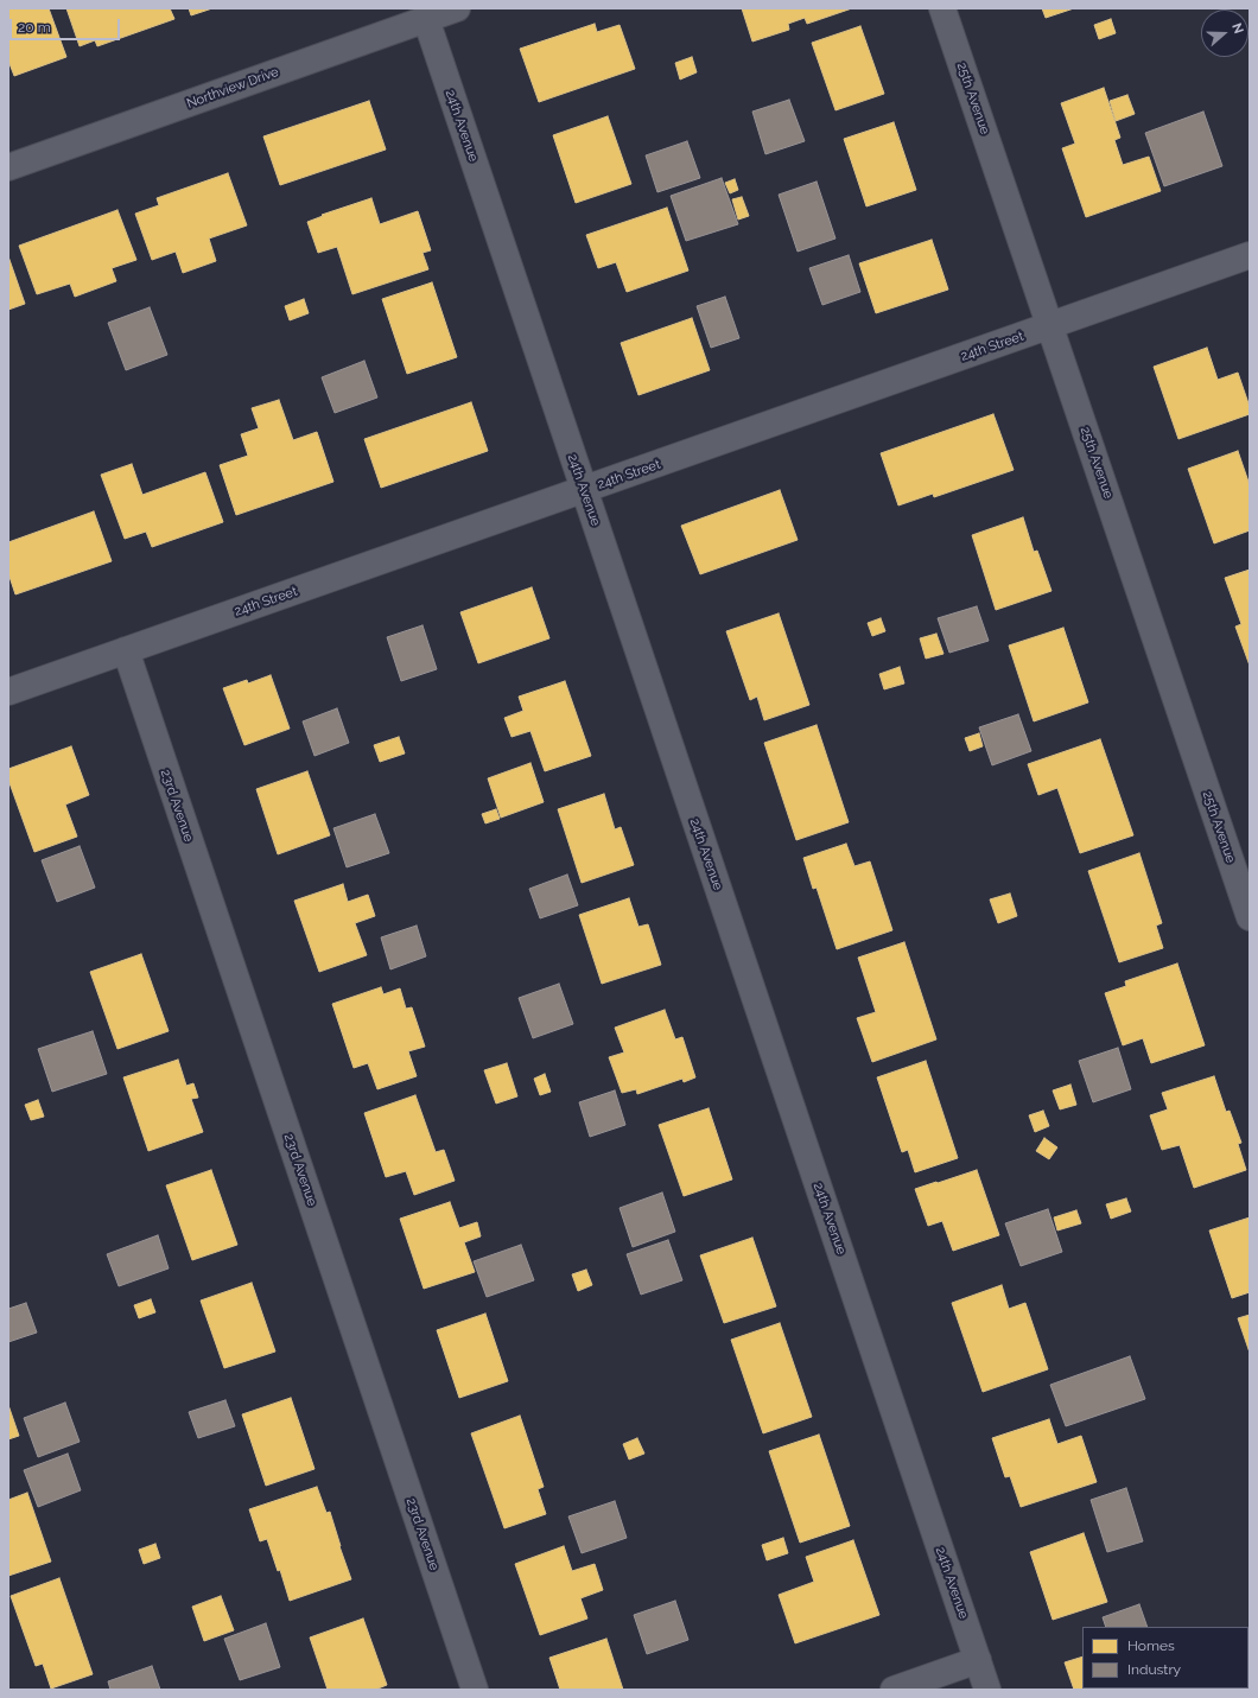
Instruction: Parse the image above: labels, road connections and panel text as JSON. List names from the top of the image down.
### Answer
{
  "streets": {
    "street": [
      "Northview Drive",
      "25th Avenue",
      "24th Avenue",
      "24th Street",
      "23rd Avenue"
    ]
  },
  "crossings": [
    ["Northview Drive", "24th Avenue"],
    ["25th Avenue", "24th Street"],
    ["24th Avenue", "24th Street"],
    ["24th Street", "23rd Avenue"]
  ],
  "legend": ["Homes", "Industry"],
  "scale_bar": "20 m",
  "north": "right"
}
